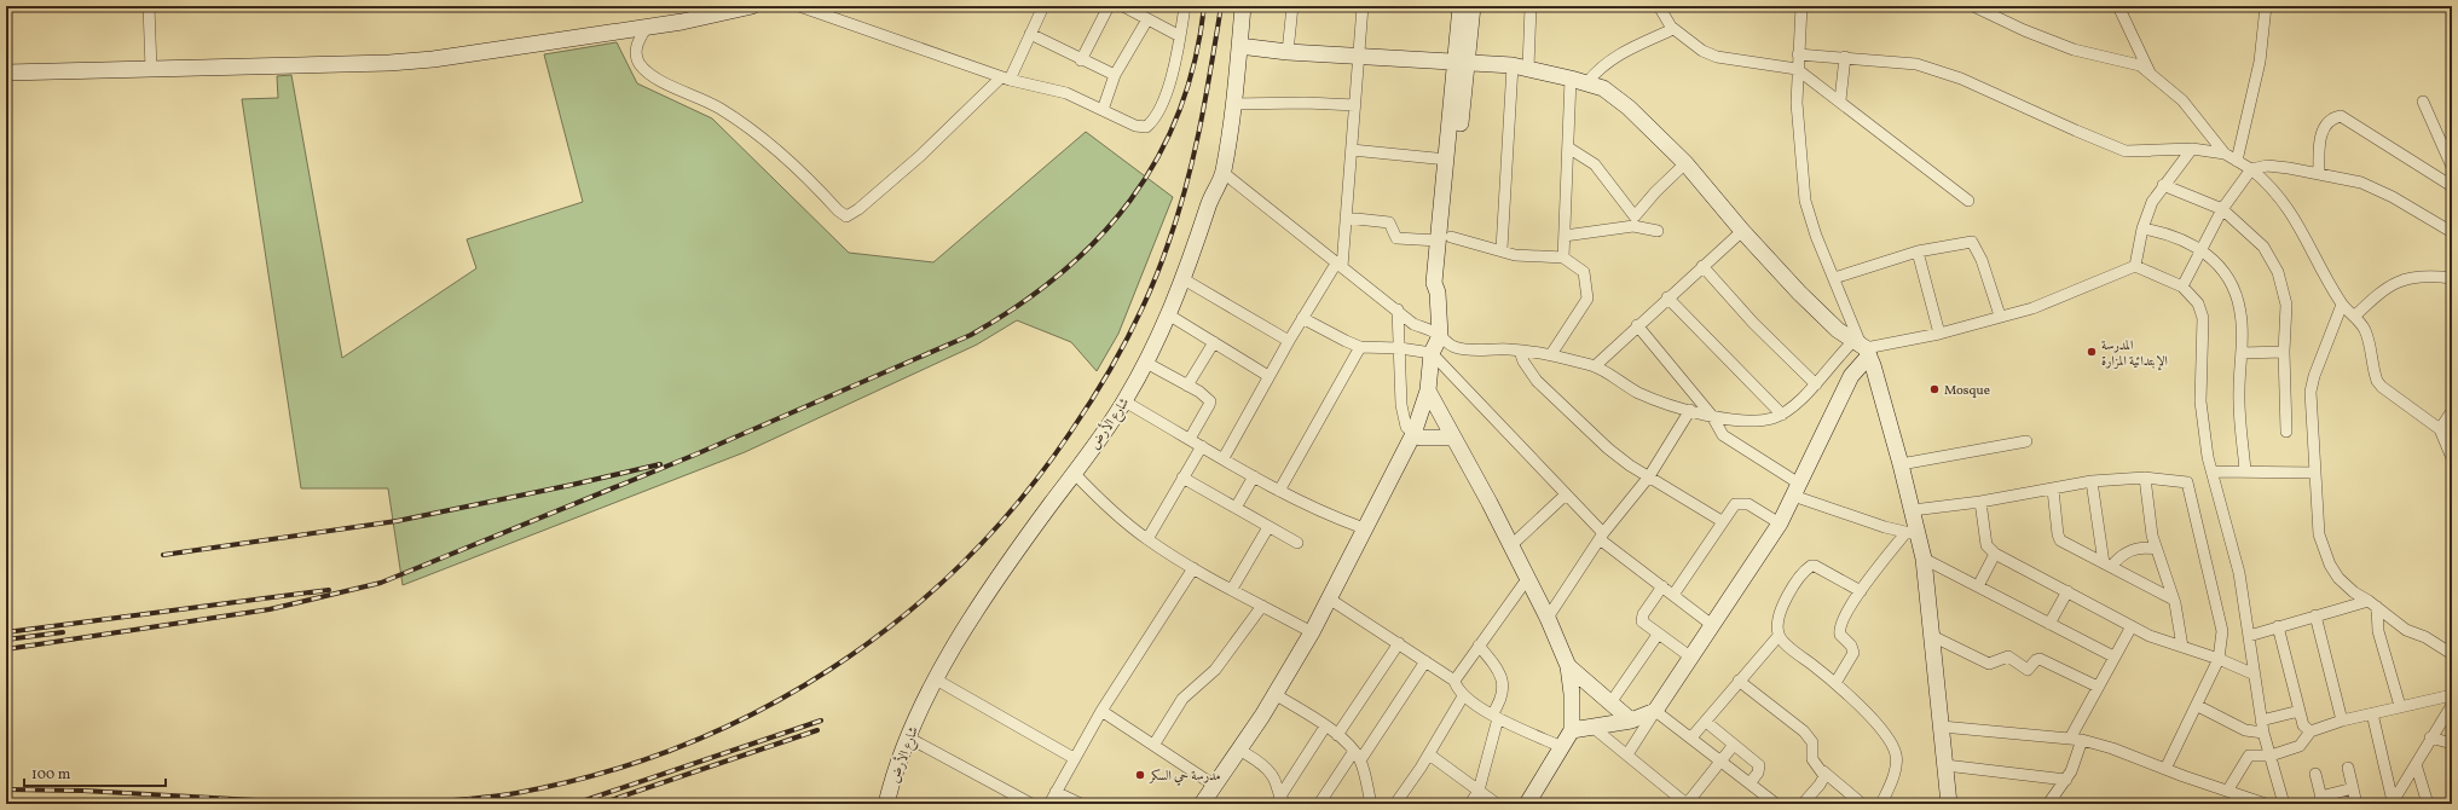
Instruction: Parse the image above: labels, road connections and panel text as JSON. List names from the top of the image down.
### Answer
{
  "streets": {
    "street": ["شارع الأرض"]
  },
  "places": ["المدرسة الإبتدائية المزارة", "Mosque", "مدرسة حي السكر"],
  "scale_bar": "100 m"
}
